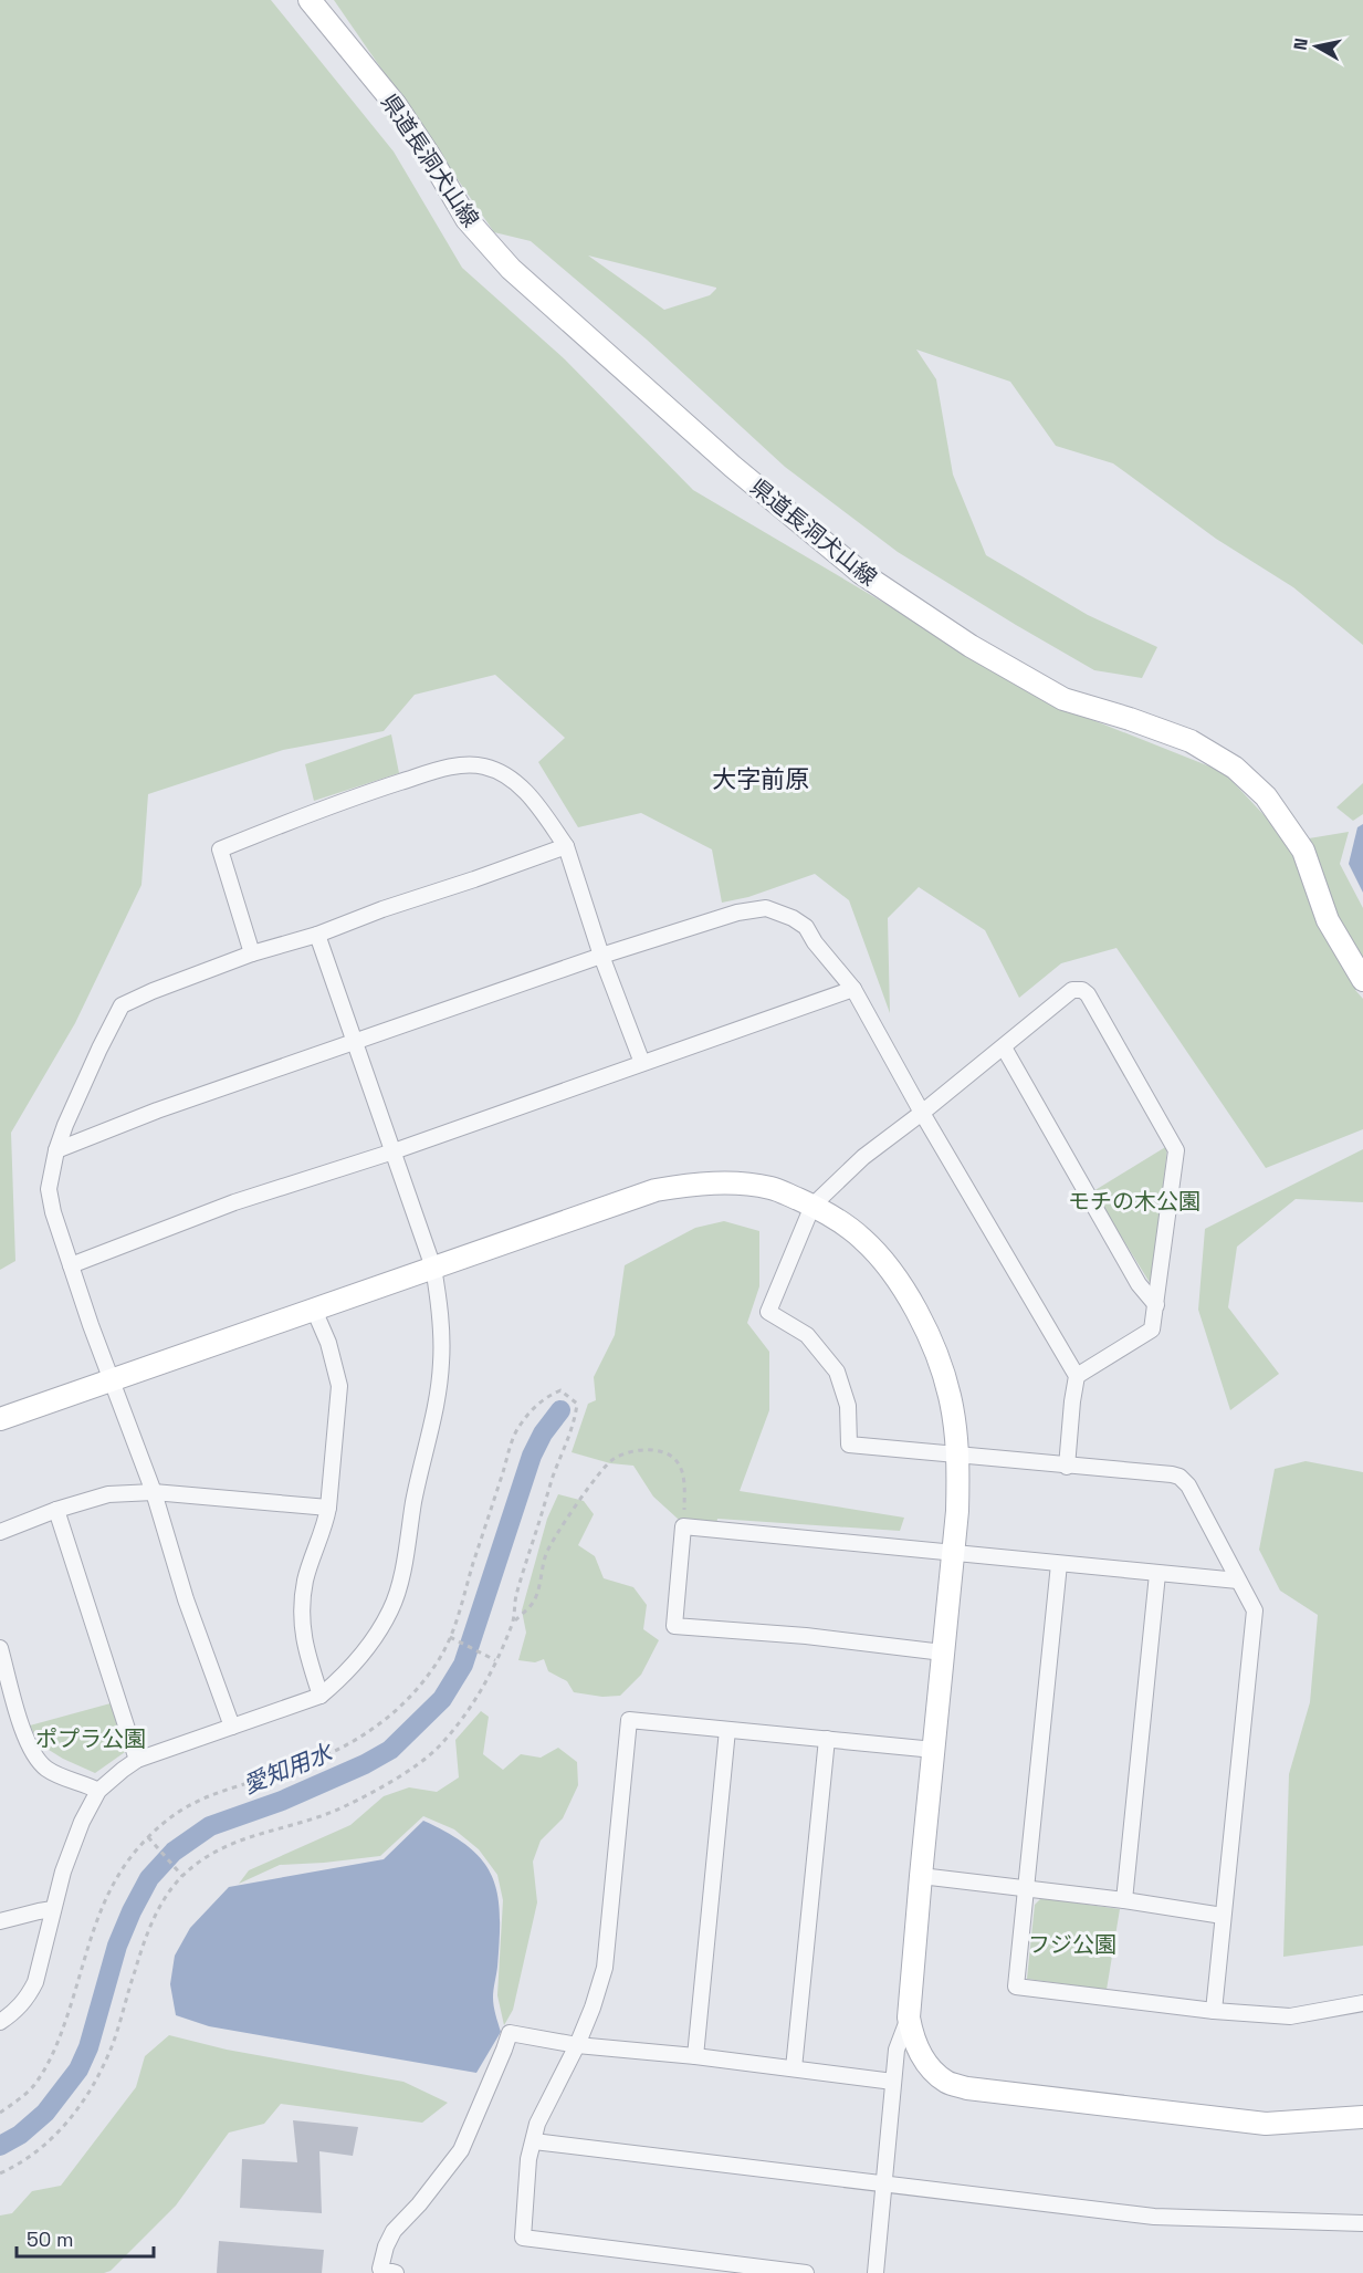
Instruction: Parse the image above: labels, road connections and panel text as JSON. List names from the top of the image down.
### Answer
{
  "streets": {
    "street": ["県道長洞犬山線"]
  },
  "districts": ["大字前原"],
  "water": ["愛知用水"],
  "parks": ["モチの木公園", "ポプラ公園", "フジ公園"],
  "scale_bar": "50 m",
  "north": "left"
}
